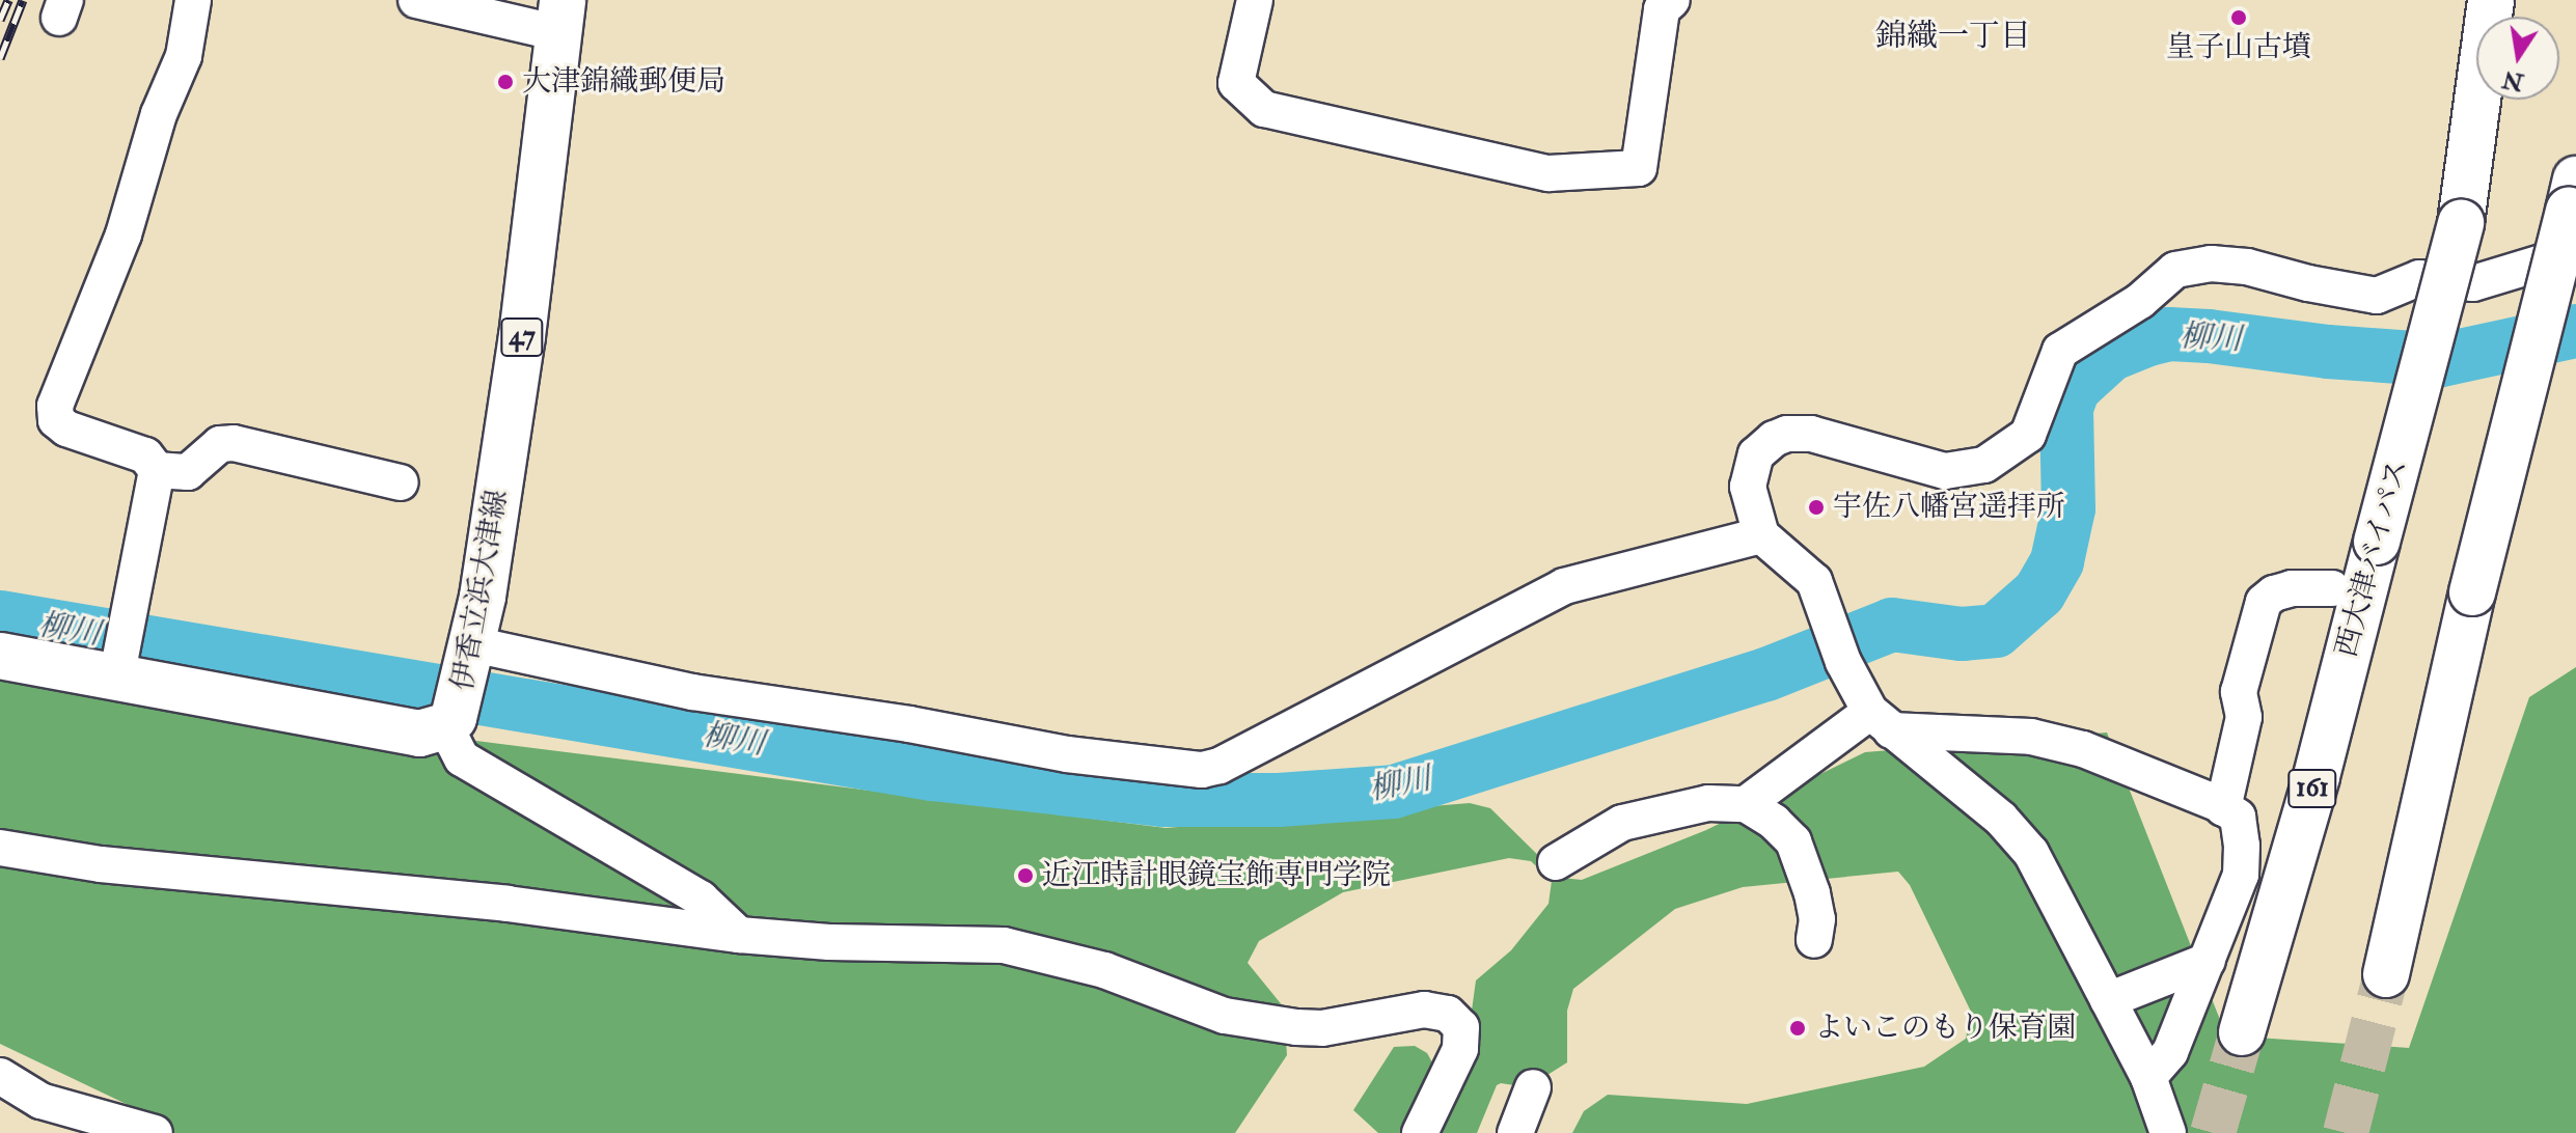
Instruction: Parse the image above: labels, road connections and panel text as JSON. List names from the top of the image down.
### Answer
{
  "streets": {
    "main road": [
      "47",
      "西大津バイパス",
      "伊香立浜大津線",
      "161"
    ]
  },
  "districts": ["錦織一丁目"],
  "water": ["柳川"],
  "places": [
    "皇子山古墳",
    "大津錦織郵便局",
    "宇佐八幡宮遥拝所",
    "近江時計眼鏡宝飾専門学院",
    "よいこのもり保育園"
  ],
  "north": "bottom"
}
